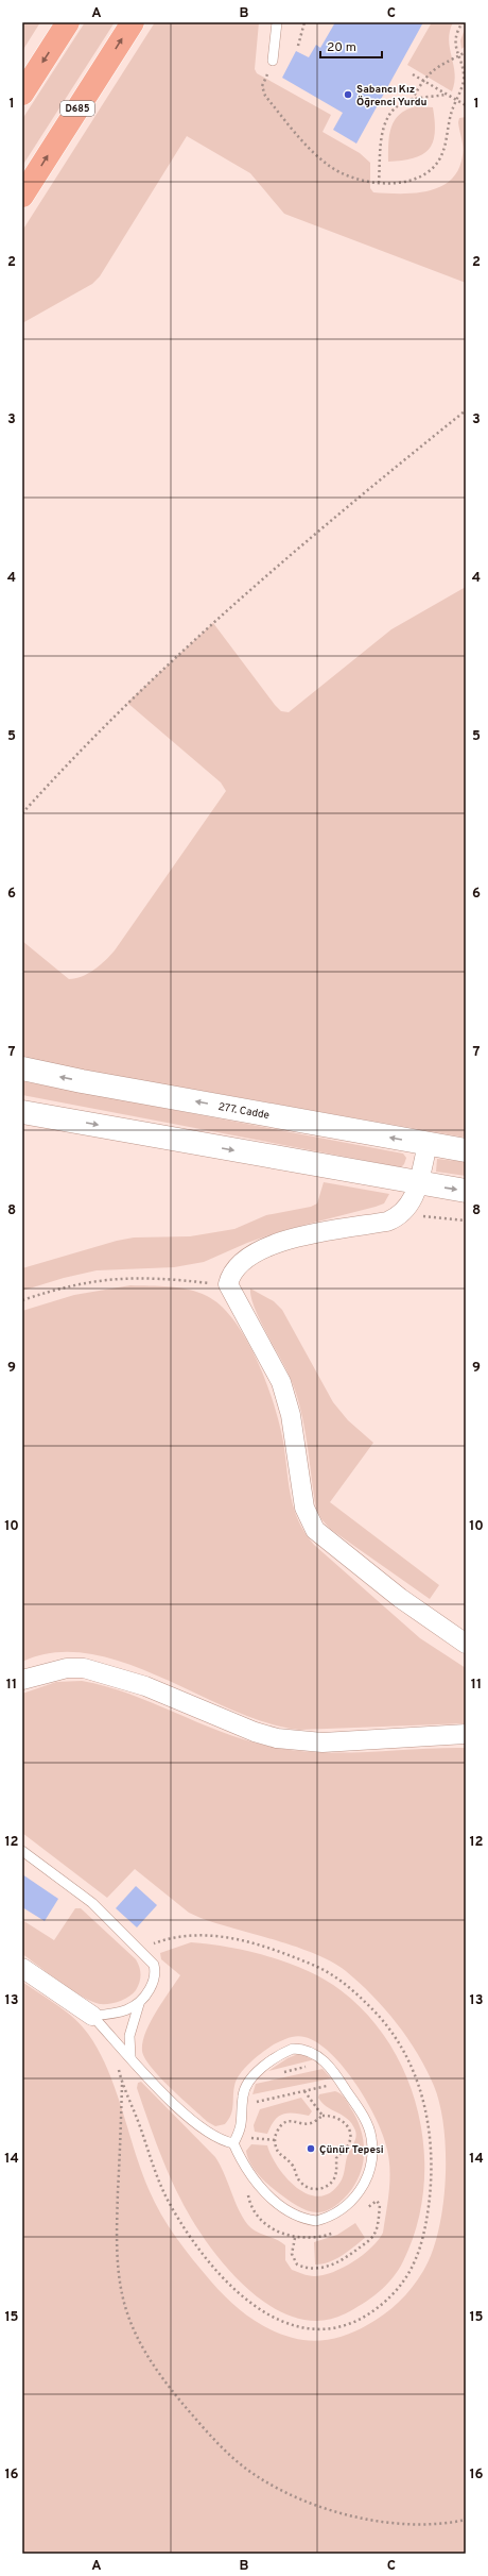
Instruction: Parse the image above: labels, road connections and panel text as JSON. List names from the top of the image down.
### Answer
{
  "streets": {
    "highway": ["D685"],
    "street": ["277. Cadde"]
  },
  "places": ["Sabancı Kız Öğrenci Yurdu", "Çünür Tepesi"],
  "scale_bar": "20 m",
  "grid": {
    "columns": ["A", "B", "C"],
    "rows": [
      "1",
      "2",
      "3",
      "4",
      "5",
      "6",
      "7",
      "8",
      "9",
      "10",
      "11",
      "12",
      "13",
      "14",
      "15",
      "16"
    ]
  }
}
